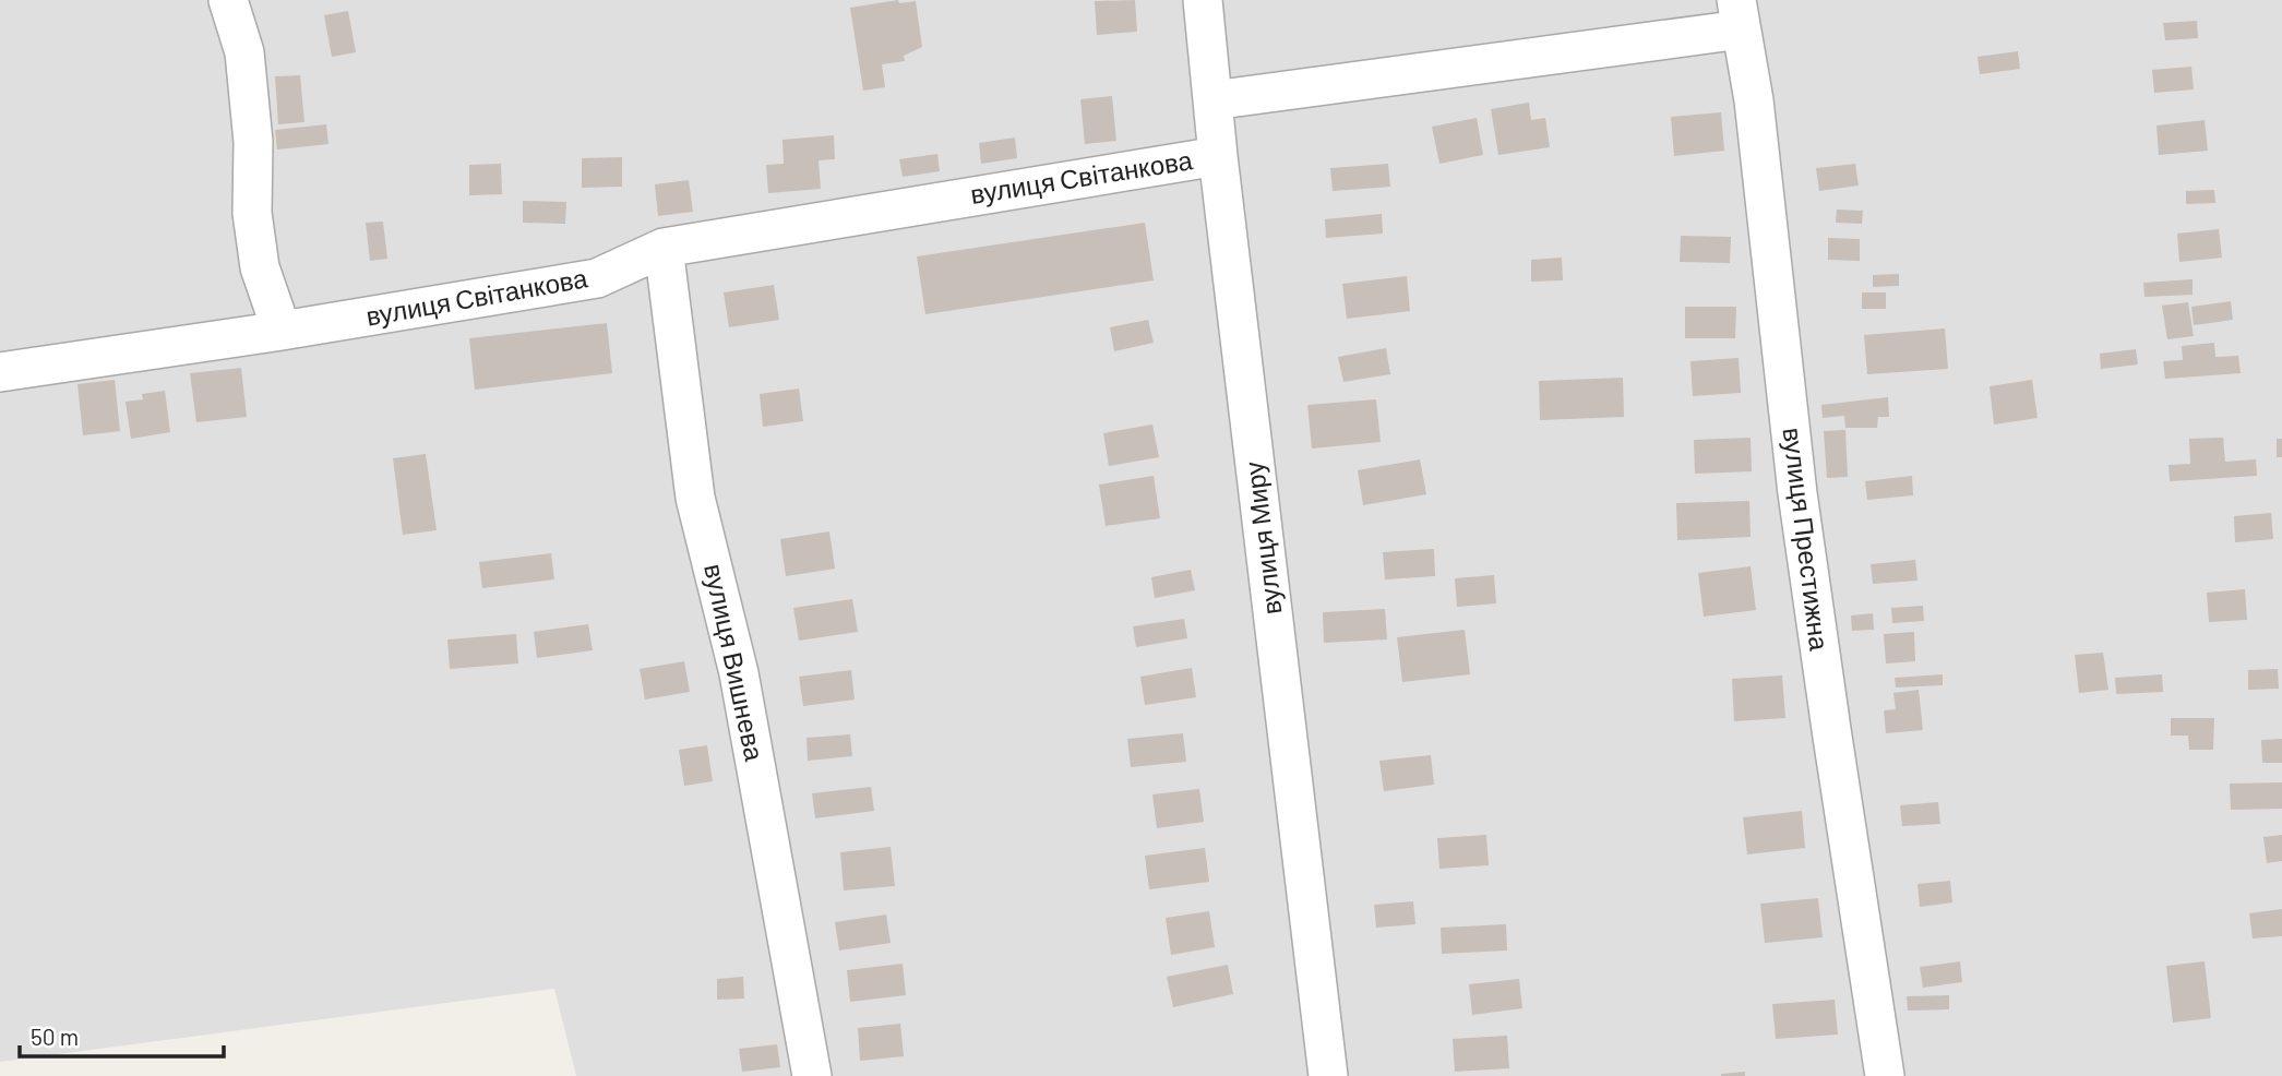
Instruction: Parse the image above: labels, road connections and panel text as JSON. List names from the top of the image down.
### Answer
{
  "streets": {
    "street": [
      "вулиця Світанкова",
      "вулиця Миру",
      "вулиця Престижна",
      "вулиця Вишнева"
    ]
  },
  "crossings": [
    ["вулиця Світанкова", "вулиця Миру"],
    ["вулиця Світанкова", "вулиця Вишнева"]
  ],
  "scale_bar": "50 m"
}
